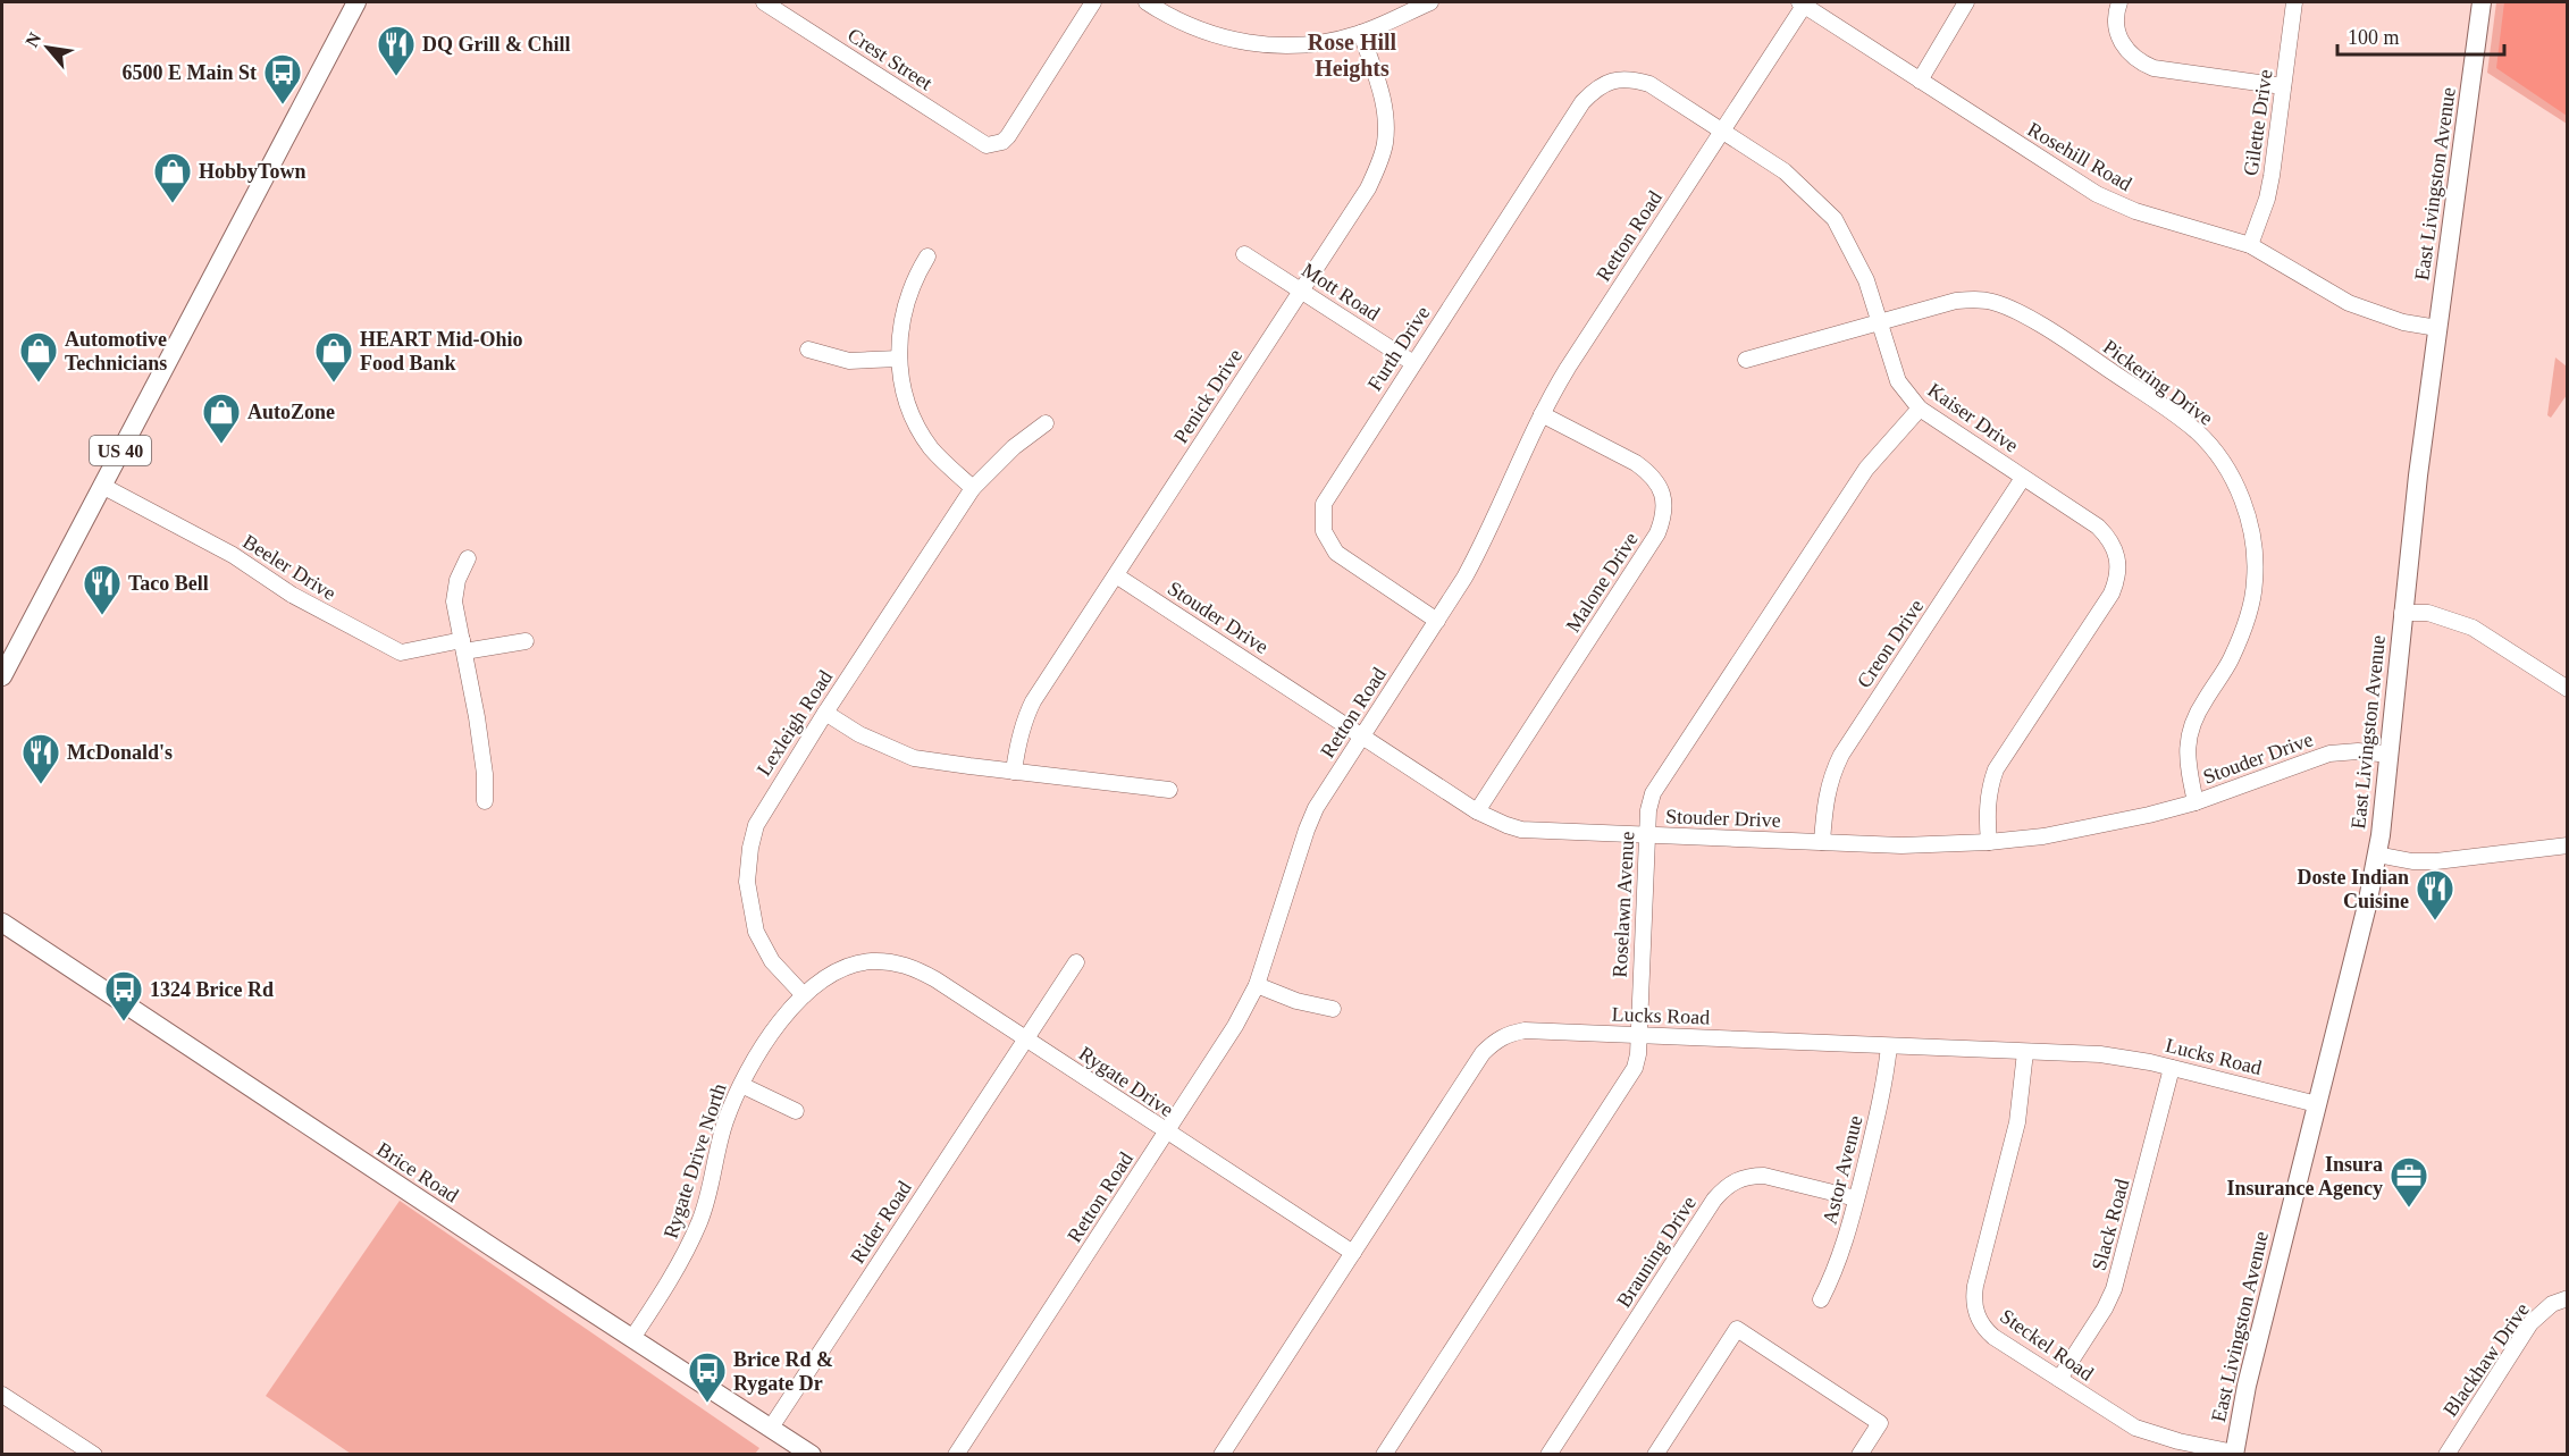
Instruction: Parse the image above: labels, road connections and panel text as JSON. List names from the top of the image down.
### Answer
{
  "streets": {
    "main road": ["East Livingston Avenue", "US 40", "Brice Road"],
    "street": [
      "Crest Street",
      "Gilette Drive",
      "Rosehill Road",
      "Retton Road",
      "Mott Road",
      "Furth Drive",
      "Pickering Drive",
      "Penick Drive",
      "Kaiser Drive",
      "Beeler Drive",
      "Malone Drive",
      "Stouder Drive",
      "Creon Drive",
      "Lexleigh Road",
      "Roselawn Avenue",
      "Lucks Road",
      "Rygate Drive",
      "Rygate Drive North",
      "Astor Avenue",
      "Rider Road",
      "Slack Road",
      "Brauning Drive",
      "Steckel Road",
      "Blackhaw Drive"
    ]
  },
  "crossings": [
    ["Gilette Drive", "Rosehill Road"],
    ["Rosehill Road", "East Livingston Avenue"],
    ["Rosehill Road", "Retton Road"],
    ["East Livingston Avenue", "Stouder Drive"],
    ["East Livingston Avenue", "Lucks Road"],
    ["East Livingston Avenue", "Steckel Road"],
    ["Retton Road", "Furth Drive"],
    ["Retton Road", "Kaiser Drive"],
    ["Retton Road", "Malone Drive"],
    ["Retton Road", "Stouder Drive"],
    ["Retton Road", "Rygate Drive"],
    ["Mott Road", "Furth Drive"],
    ["Mott Road", "Penick Drive"],
    ["Furth Drive", "Kaiser Drive"],
    ["Pickering Drive", "Kaiser Drive"],
    ["Pickering Drive", "Stouder Drive"],
    ["Penick Drive", "Stouder Drive"],
    ["Kaiser Drive", "Stouder Drive"],
    ["Kaiser Drive", "Creon Drive"],
    ["Kaiser Drive", "Roselawn Avenue"],
    ["US 40", "Beeler Drive"],
    ["Malone Drive", "Stouder Drive"],
    ["Stouder Drive", "Creon Drive"],
    ["Stouder Drive", "Roselawn Avenue"],
    ["Lexleigh Road", "Rygate Drive North"],
    ["Roselawn Avenue", "Lucks Road"],
    ["Lucks Road", "Rygate Drive"],
    ["Lucks Road", "Astor Avenue"],
    ["Lucks Road", "Slack Road"],
    ["Lucks Road", "Steckel Road"],
    ["Rygate Drive", "Rygate Drive North"],
    ["Rygate Drive", "Rider Road"],
    ["Rygate Drive North", "Brice Road"],
    ["Astor Avenue", "Brauning Drive"],
    ["Brice Road", "Rider Road"],
    ["Slack Road", "Steckel Road"]
  ],
  "districts": ["Rose Hill Heights"],
  "places": {
    "restaurant": [
      "DQ Grill & Chill",
      "Taco Bell",
      "McDonald's",
      "Doste Indian Cuisine"
    ],
    "bus stop": ["6500 E Main St", "1324 Brice Rd", "Brice Rd & Rygate Dr"],
    "shop": [
      "HobbyTown",
      "Automotive Technicians",
      "HEART Mid-Ohio Food Bank",
      "AutoZone"
    ],
    "office": ["Insura Insurance Agency"]
  },
  "scale_bar": "100 m",
  "north": "top left"
}
